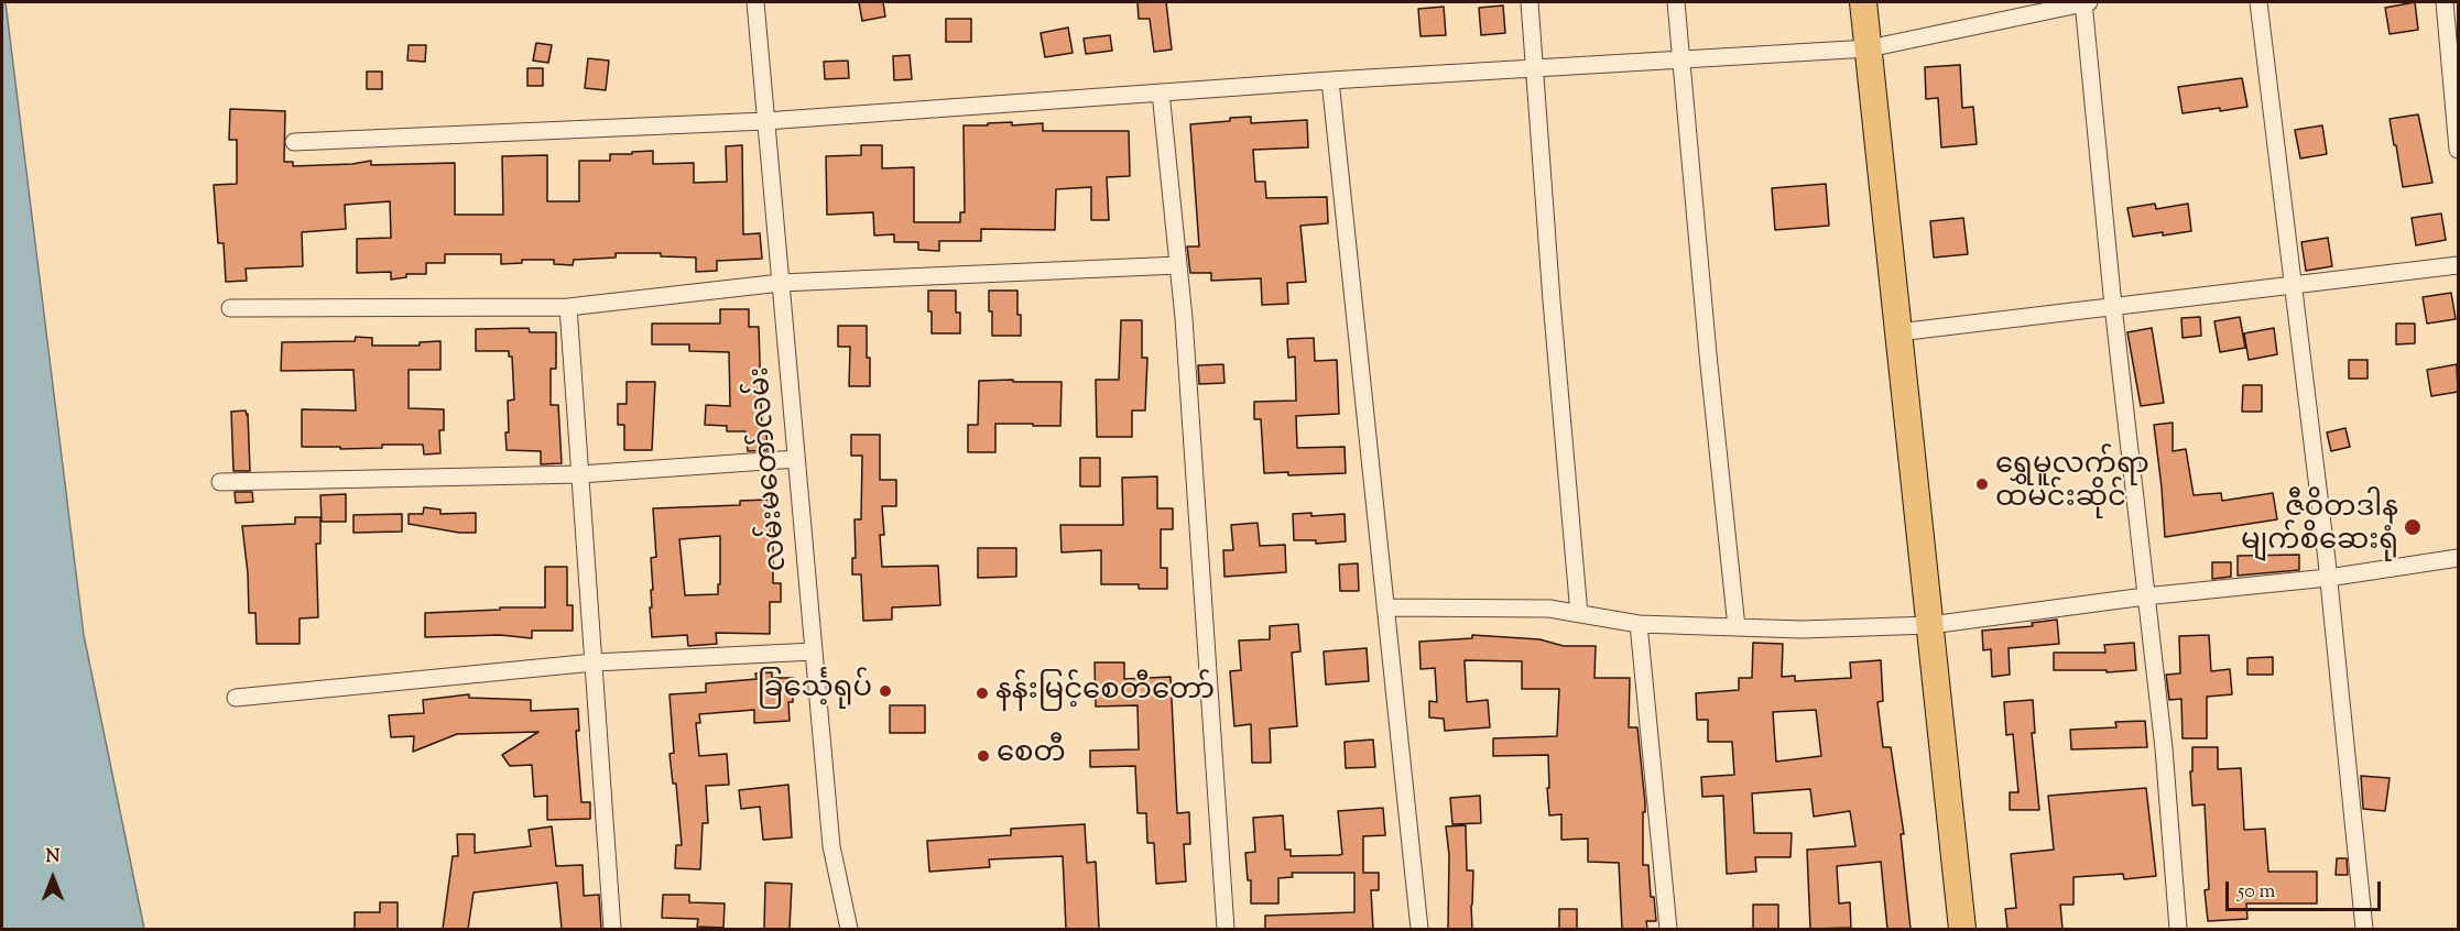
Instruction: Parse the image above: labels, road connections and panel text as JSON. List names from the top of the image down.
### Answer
{
  "streets": {
    "street": ["လမ်းမတော်လမ်း"]
  },
  "places": [
    "ရွှေမူလက်ရာ ထမင်းဆိုင်",
    "ဇီဝိတဒါန မျက်စိဆေးရုံ",
    "ခြင်္သေ့ရုပ်",
    "နန်းမြင့်စေတီတော်",
    "စေတီ"
  ],
  "scale_bar": "50 m",
  "north": "top"
}
